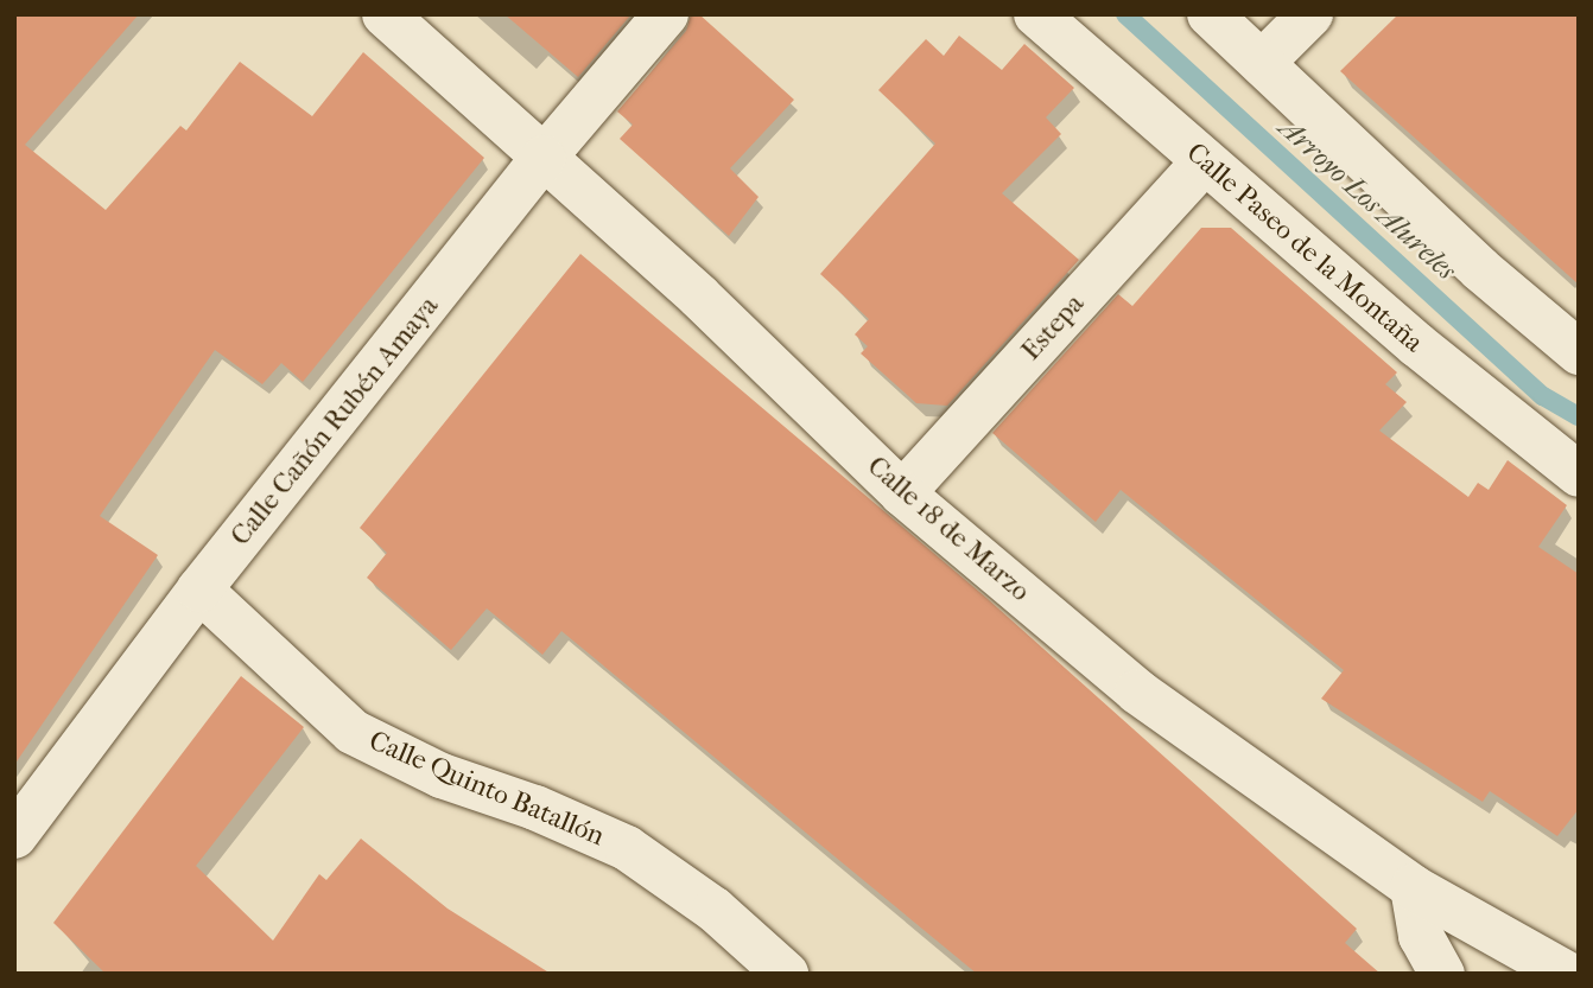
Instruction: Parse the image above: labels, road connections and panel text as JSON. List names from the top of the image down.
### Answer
{
  "streets": {
    "main road": [
      "Calle Paseo de la Montaña",
      "Estepa",
      "Calle Cañón Rubén Amaya",
      "Calle 18 de Marzo",
      "Calle Quinto Batallón"
    ]
  },
  "crossings": [
    ["Calle Paseo de la Montaña", "Estepa"],
    ["Estepa", "Calle 18 de Marzo"],
    ["Calle Cañón Rubén Amaya", "Calle 18 de Marzo"],
    ["Calle Cañón Rubén Amaya", "Calle Quinto Batallón"]
  ],
  "water": ["Arroyo Los Alureles"]
}
